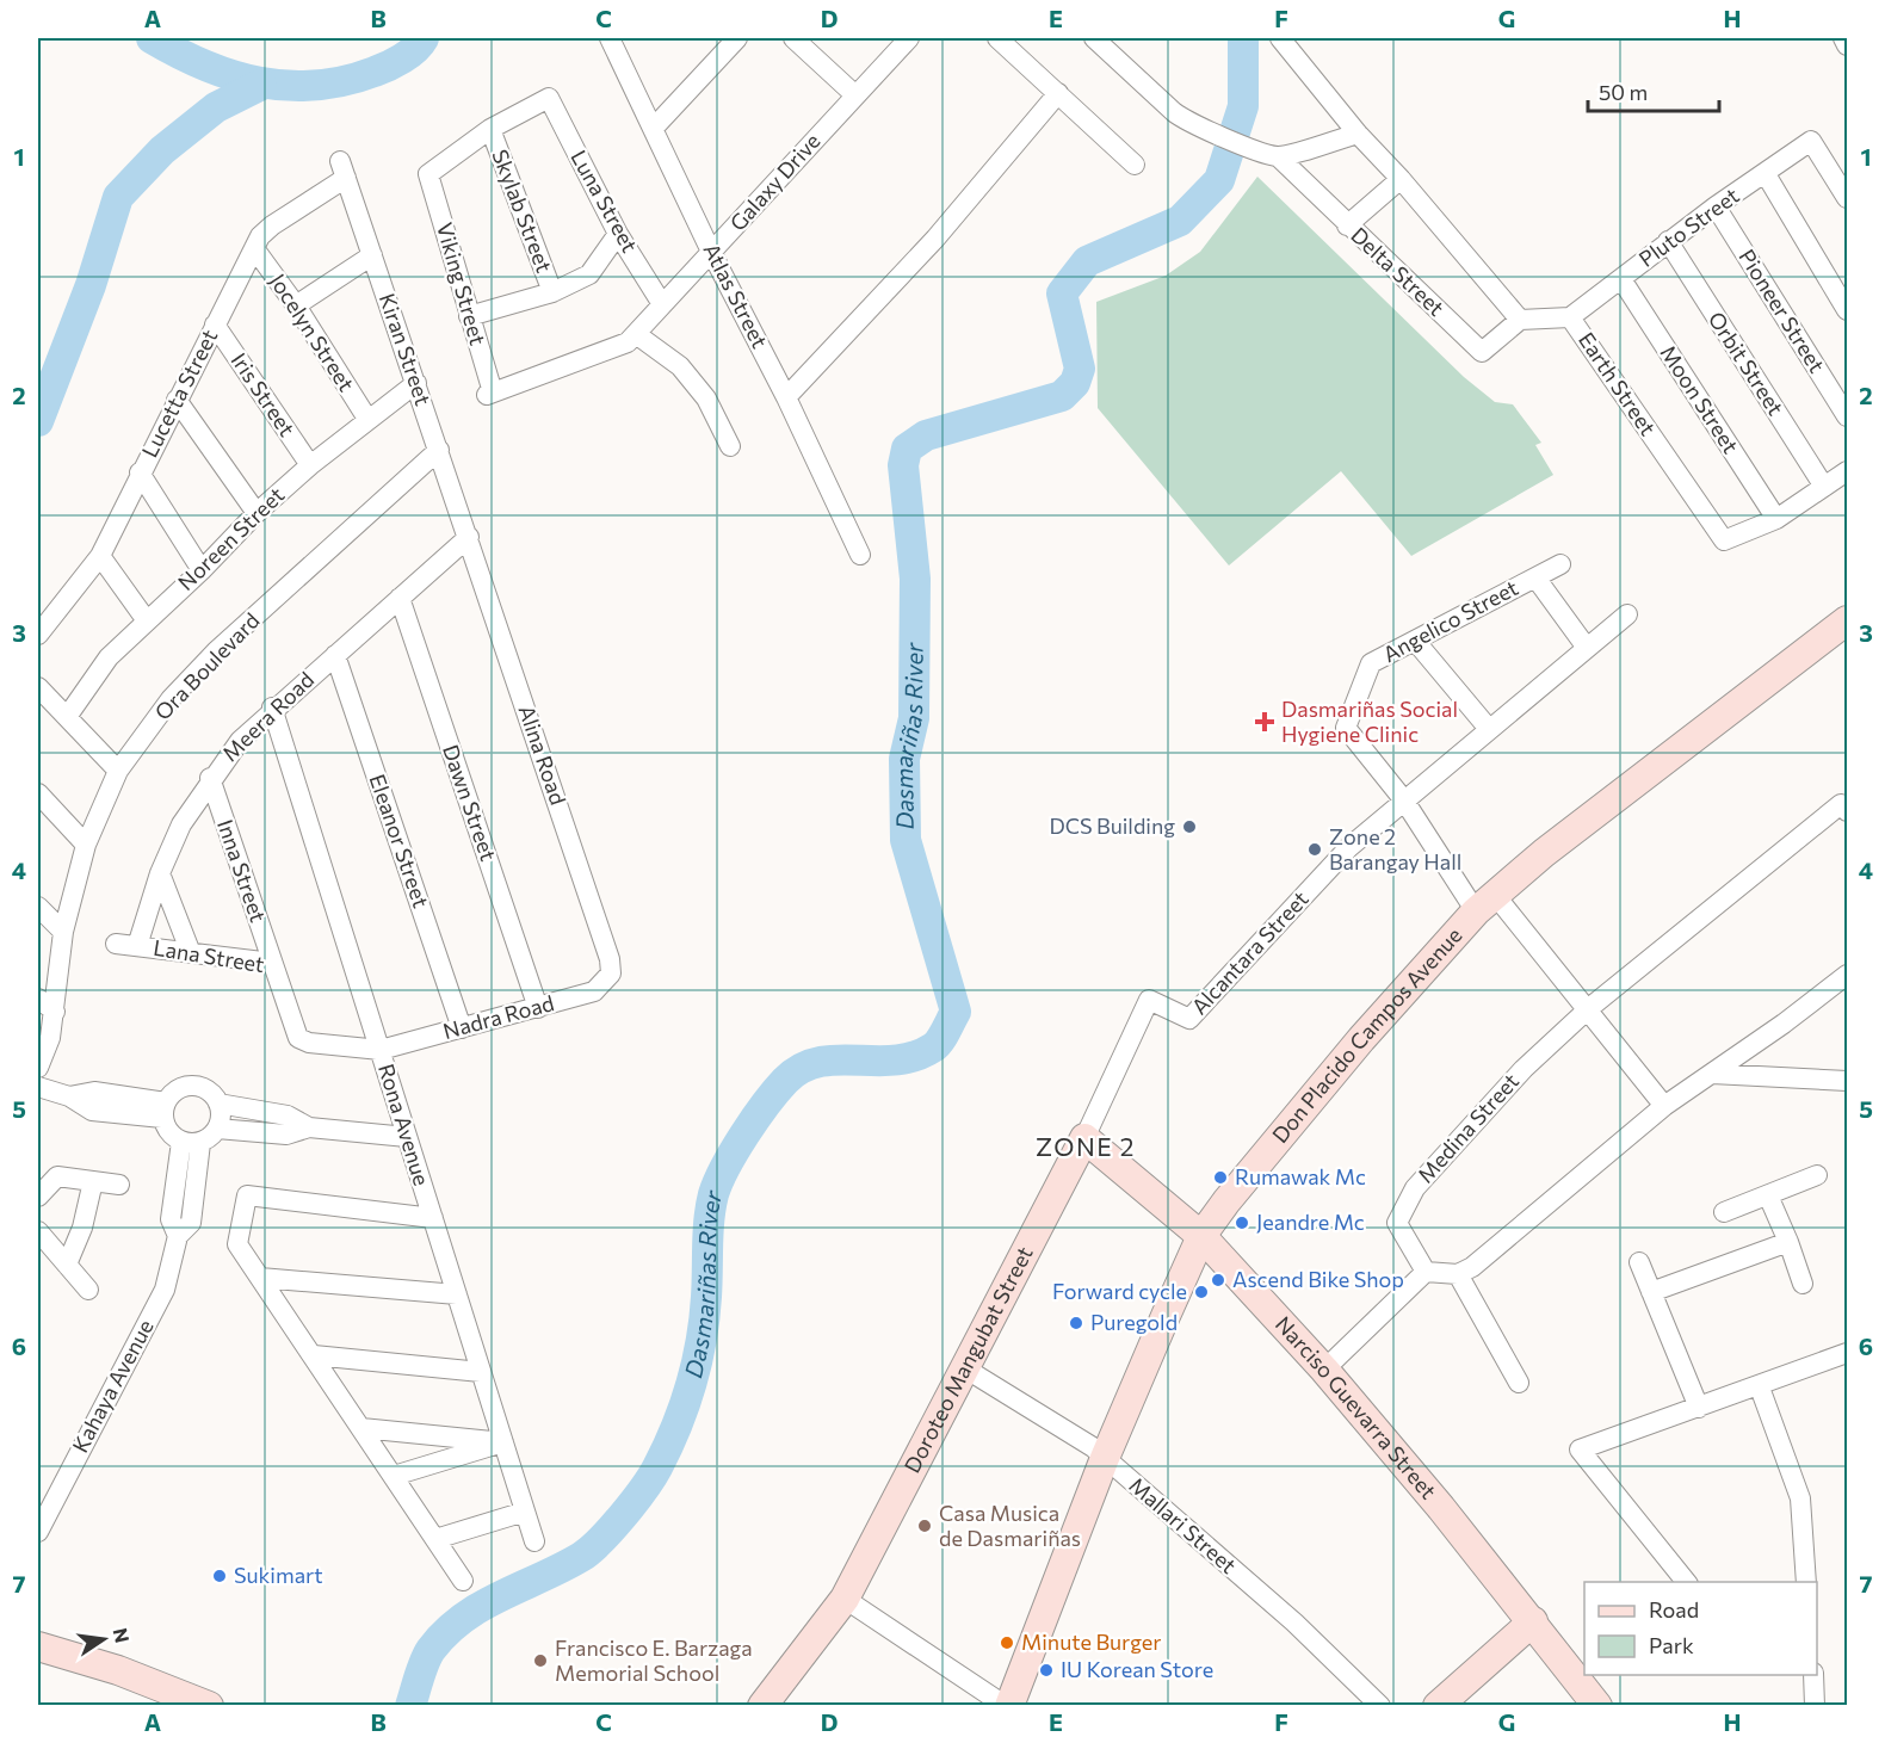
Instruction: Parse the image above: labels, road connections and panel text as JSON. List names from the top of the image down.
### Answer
{
  "streets": {
    "street": [
      "Galaxy Drive",
      "Luna Street",
      "Skylab Street",
      "Pluto Street",
      "Delta Street",
      "Viking Street",
      "Atlas Street",
      "Pioneer Street",
      "Jocelyn Street",
      "Kiran Street",
      "Orbit Street",
      "Earth Street",
      "Lucetta Street",
      "Iris Street",
      "Moon Street",
      "Noreen Street",
      "Angelico Street",
      "Ora Boulevard",
      "Meera Road",
      "Alina Road",
      "Dawn Street",
      "Eleanor Street",
      "Inna Street",
      "Alcantara Street",
      "Lana Street",
      "Nadra Road",
      "Don Placido Campos Avenue",
      "Rona Avenue",
      "Medina Street",
      "Doroteo Mangubat Street",
      "Kahaya Avenue",
      "Narciso Guevarra Street",
      "Mallari Street"
    ]
  },
  "crossings": [
    ["Galaxy Drive", "Luna Street"],
    ["Galaxy Drive", "Viking Street"],
    ["Galaxy Drive", "Atlas Street"],
    ["Luna Street", "Skylab Street"],
    ["Luna Street", "Viking Street"],
    ["Skylab Street", "Viking Street"],
    ["Pluto Street", "Pioneer Street"],
    ["Pluto Street", "Orbit Street"],
    ["Pluto Street", "Earth Street"],
    ["Pluto Street", "Moon Street"],
    ["Delta Street", "Earth Street"],
    ["Jocelyn Street", "Lucetta Street"],
    ["Jocelyn Street", "Noreen Street"],
    ["Kiran Street", "Lucetta Street"],
    ["Kiran Street", "Noreen Street"],
    ["Kiran Street", "Ora Boulevard"],
    ["Kiran Street", "Meera Road"],
    ["Kiran Street", "Alina Road"],
    ["Orbit Street", "Earth Street"],
    ["Earth Street", "Moon Street"],
    ["Lucetta Street", "Iris Street"],
    ["Iris Street", "Noreen Street"],
    ["Angelico Street", "Alcantara Street"],
    ["Meera Road", "Alina Road"],
    ["Meera Road", "Dawn Street"],
    ["Meera Road", "Eleanor Street"],
    ["Meera Road", "Inna Street"],
    ["Meera Road", "Lana Street"],
    ["Meera Road", "Rona Avenue"],
    ["Alina Road", "Nadra Road"],
    ["Dawn Street", "Nadra Road"],
    ["Eleanor Street", "Nadra Road"],
    ["Inna Street", "Lana Street"],
    ["Alcantara Street", "Doroteo Mangubat Street"],
    ["Lana Street", "Nadra Road"],
    ["Lana Street", "Rona Avenue"],
    ["Nadra Road", "Rona Avenue"],
    ["Don Placido Campos Avenue", "Narciso Guevarra Street"],
    ["Don Placido Campos Avenue", "Mallari Street"],
    ["Doroteo Mangubat Street", "Narciso Guevarra Street"],
    ["Doroteo Mangubat Street", "Mallari Street"]
  ],
  "districts": ["ZONE 2"],
  "water": ["Dasmariñas River"],
  "places": {
    "health": ["Dasmariñas Social Hygiene Clinic"],
    "other": [
      "DCS Building",
      "Zone 2 Barangay Hall",
      "Rumawak Mc",
      "Jeandre Mc",
      "Ascend Bike Shop",
      "Forward cycle",
      "Puregold",
      "Casa Musica de Dasmariñas",
      "Sukimart",
      "Minute Burger",
      "Francisco E. Barzaga Memorial School",
      "IU Korean Store"
    ]
  },
  "legend": ["Road", "Park"],
  "scale_bar": "50 m",
  "north": "right",
  "grid": {
    "columns": [
      "A",
      "B",
      "C",
      "D",
      "E",
      "F",
      "G",
      "H"
    ],
    "rows": [
      "1",
      "2",
      "3",
      "4",
      "5",
      "6",
      "7"
    ]
  }
}
